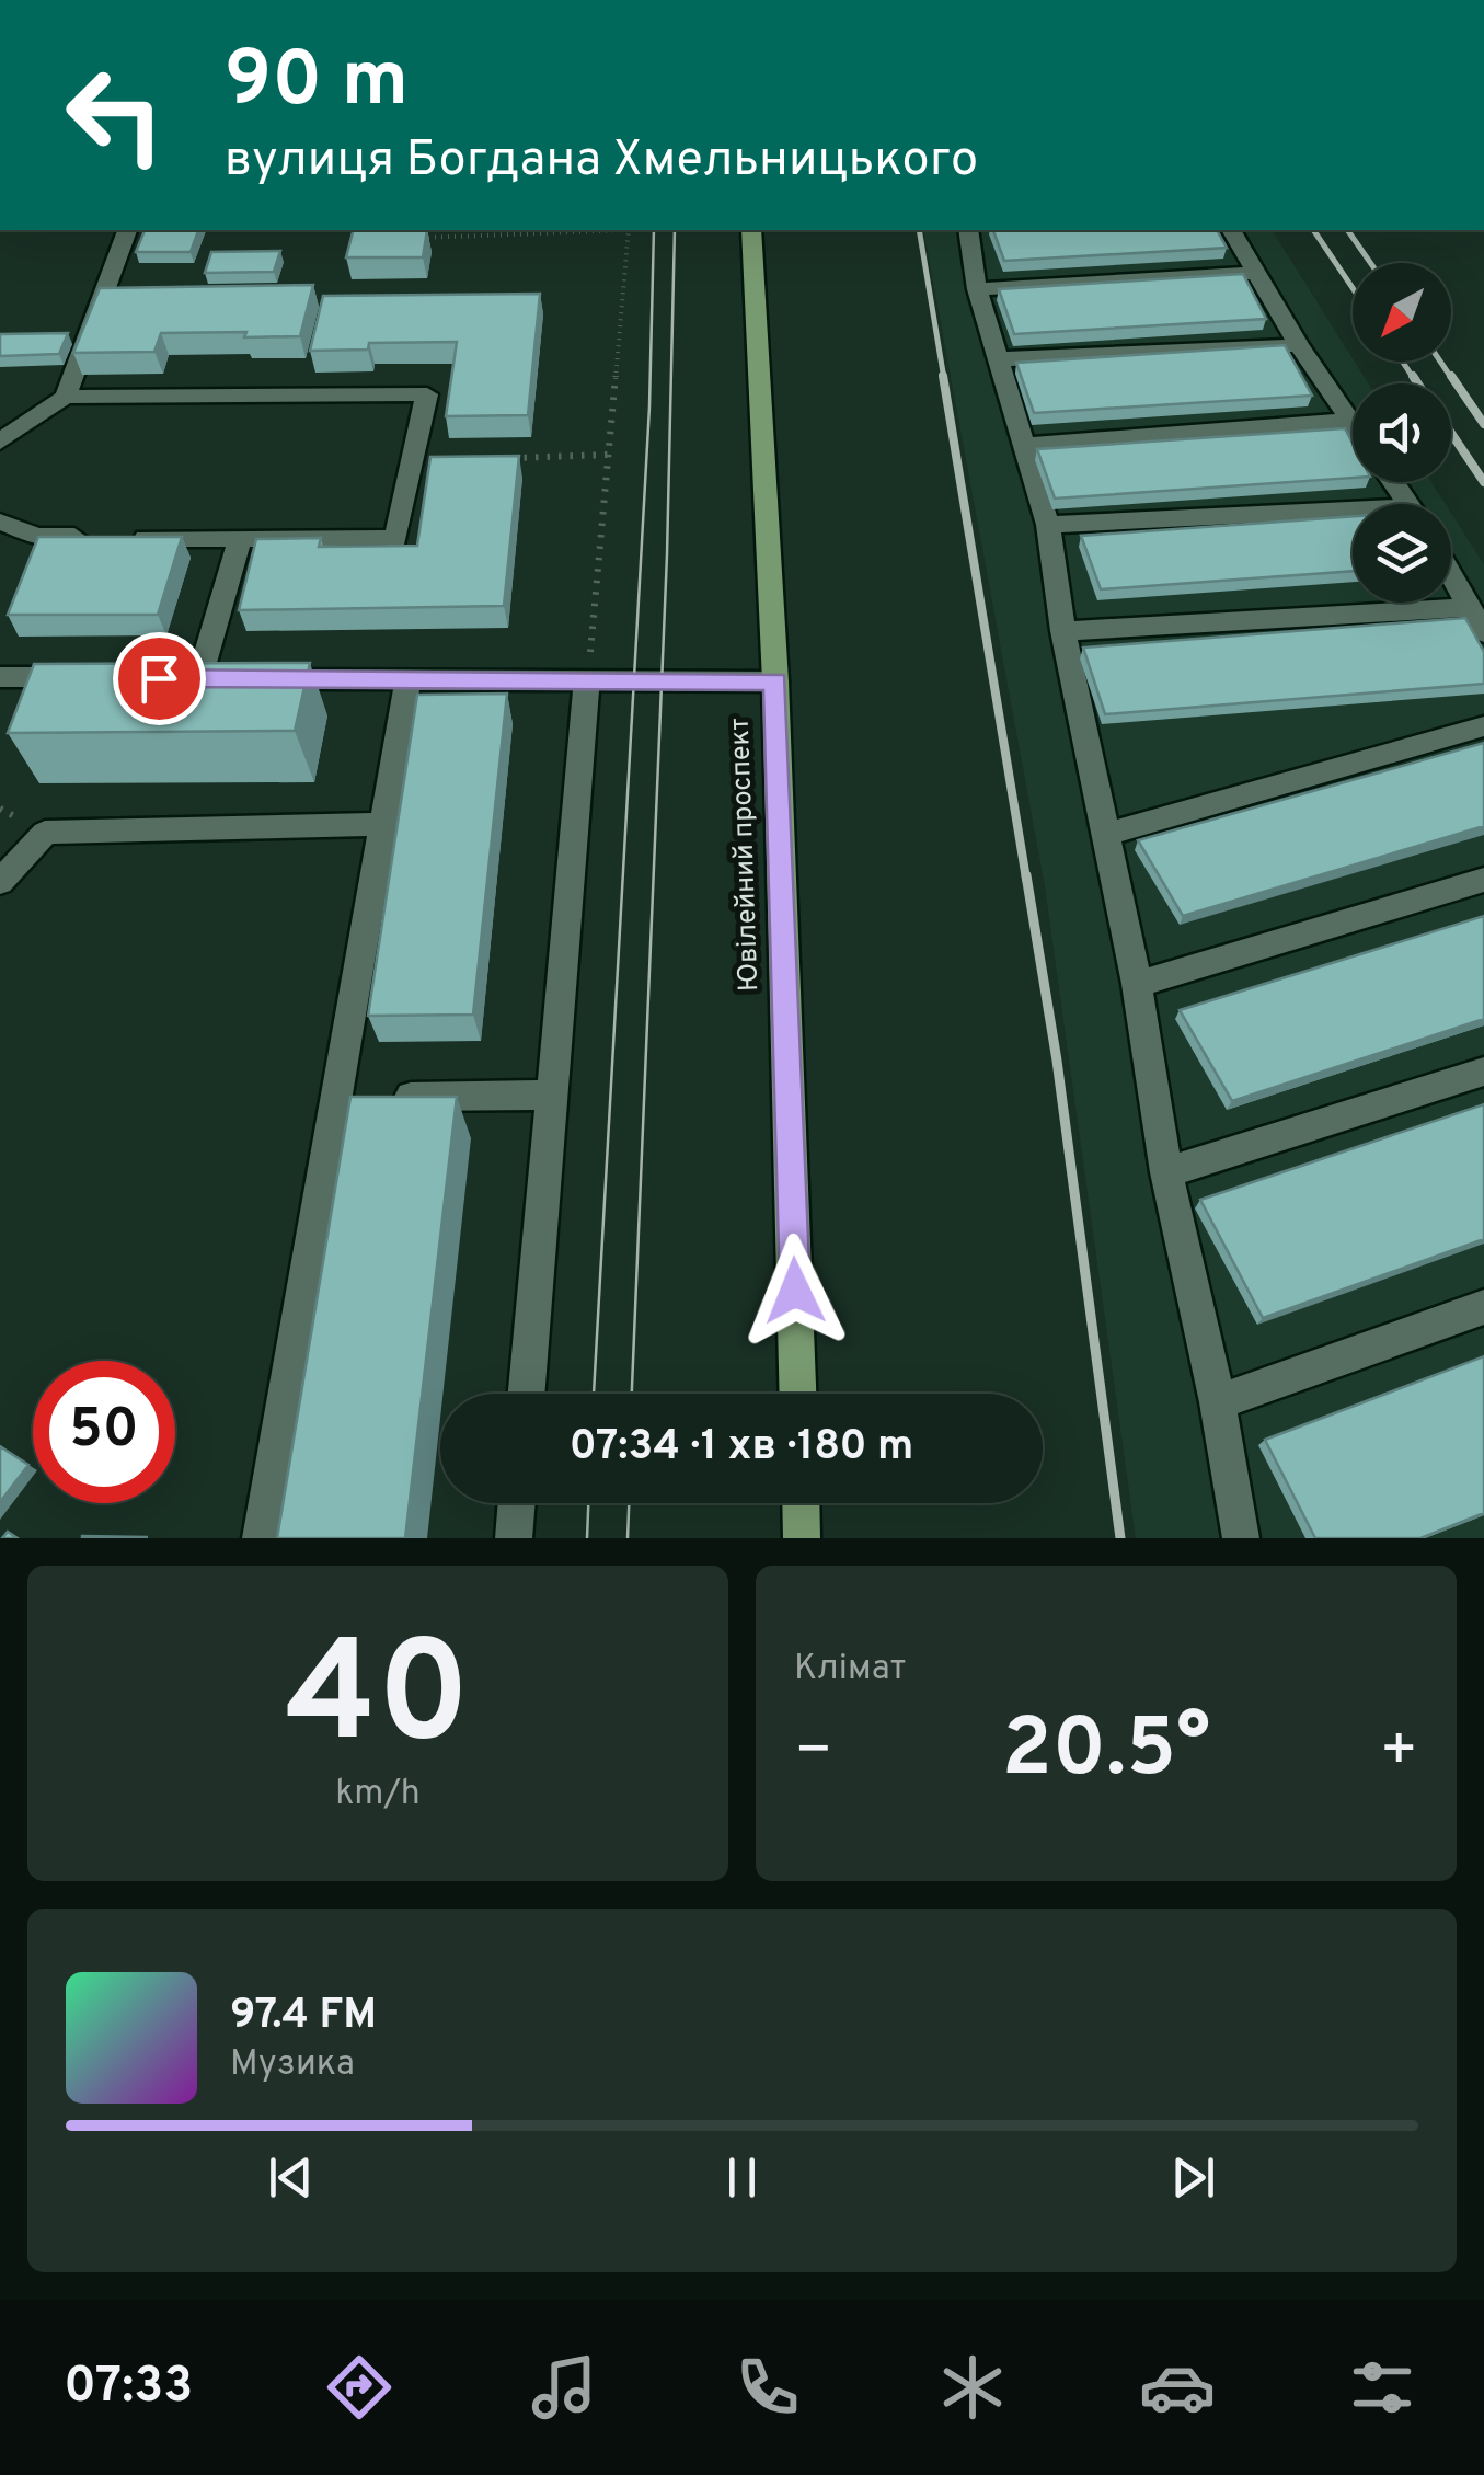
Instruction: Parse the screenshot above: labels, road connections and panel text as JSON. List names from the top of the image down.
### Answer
{
  "streets": {
    "main road": ["Ювілейний проспект"]
  },
  "north": "bottom left",
  "page": {
    "turn": ["90 m", "вулиця Богдана Хмельницького"],
    "limit": "50",
    "trip": "07:34 · 1 хв · 180 m",
    "tile": [
      ["40", "km/h"],
      "Клімат"
    ],
    "heat": ["−", "20.5°", "+"],
    "song": ["97.4 FM", "Музика"],
    "tabs": "07:33"
  }
}
